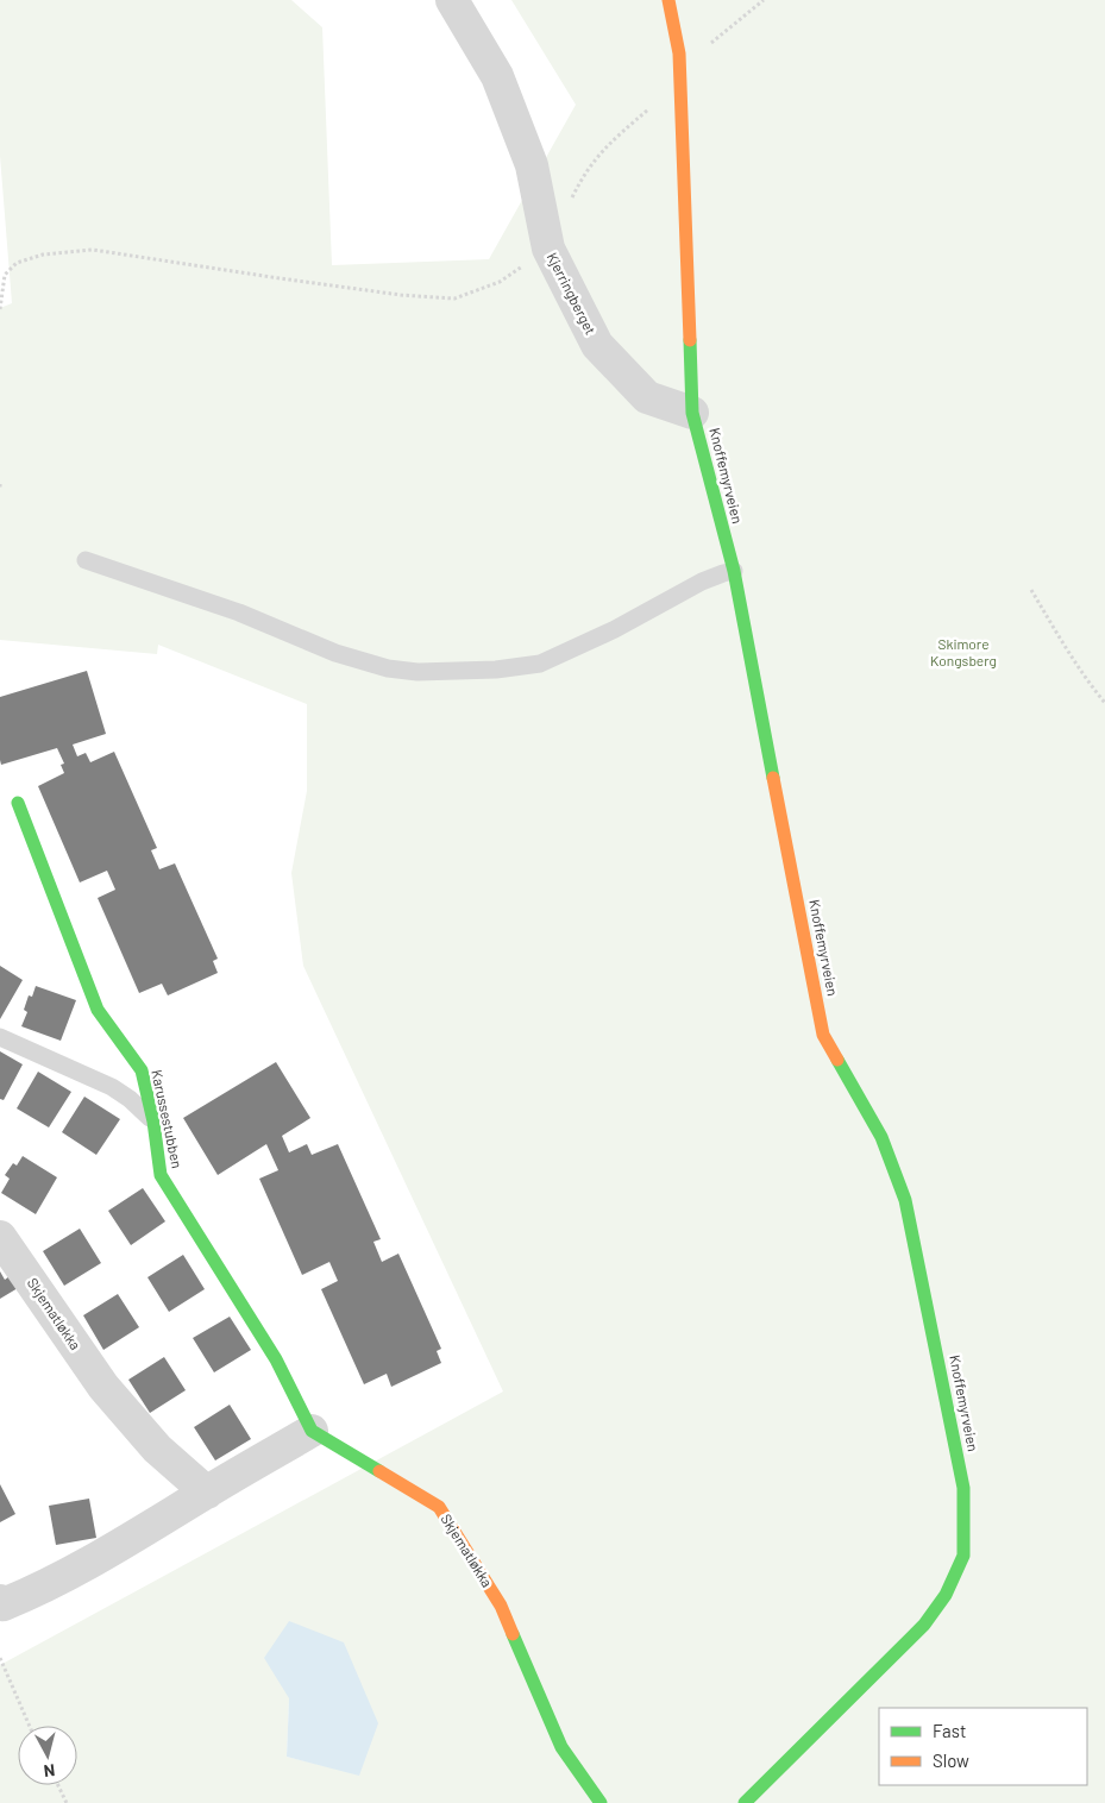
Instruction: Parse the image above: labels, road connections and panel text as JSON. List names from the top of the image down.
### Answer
{
  "streets": {
    "street": [
      "Kjerringberget",
      "Knoffemyrveien",
      "Karussestubben",
      "Skjematløkka"
    ]
  },
  "crossings": [
    ["Kjerringberget", "Knoffemyrveien"],
    ["Karussestubben", "Skjematløkka"]
  ],
  "parks": ["Skimore Kongsberg"],
  "legend": ["Fast", "Slow"],
  "north": "bottom"
}
